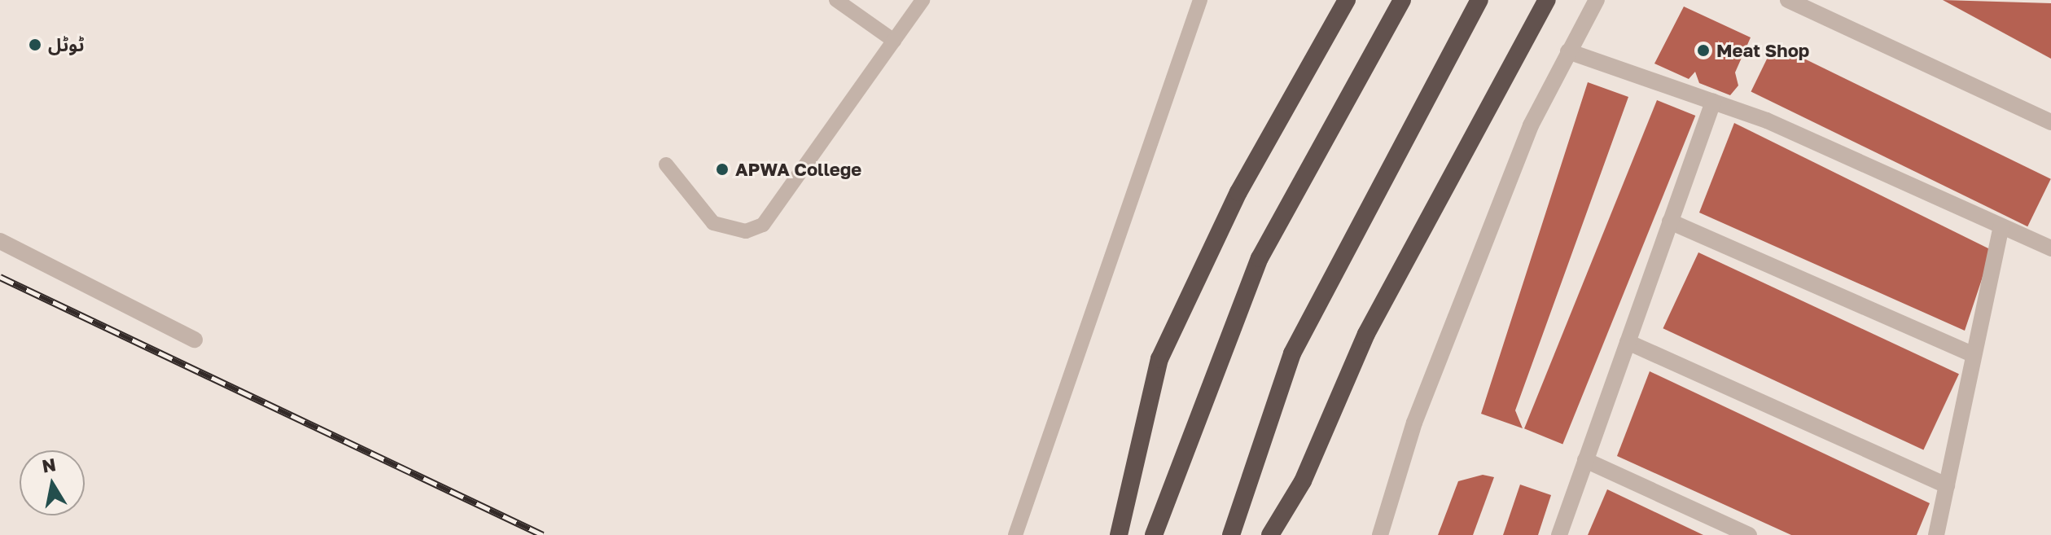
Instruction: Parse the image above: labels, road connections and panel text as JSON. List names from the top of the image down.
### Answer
{
  "places": ["ٹوٹل", "Meat Shop", "APWA College"],
  "north": "top"
}
